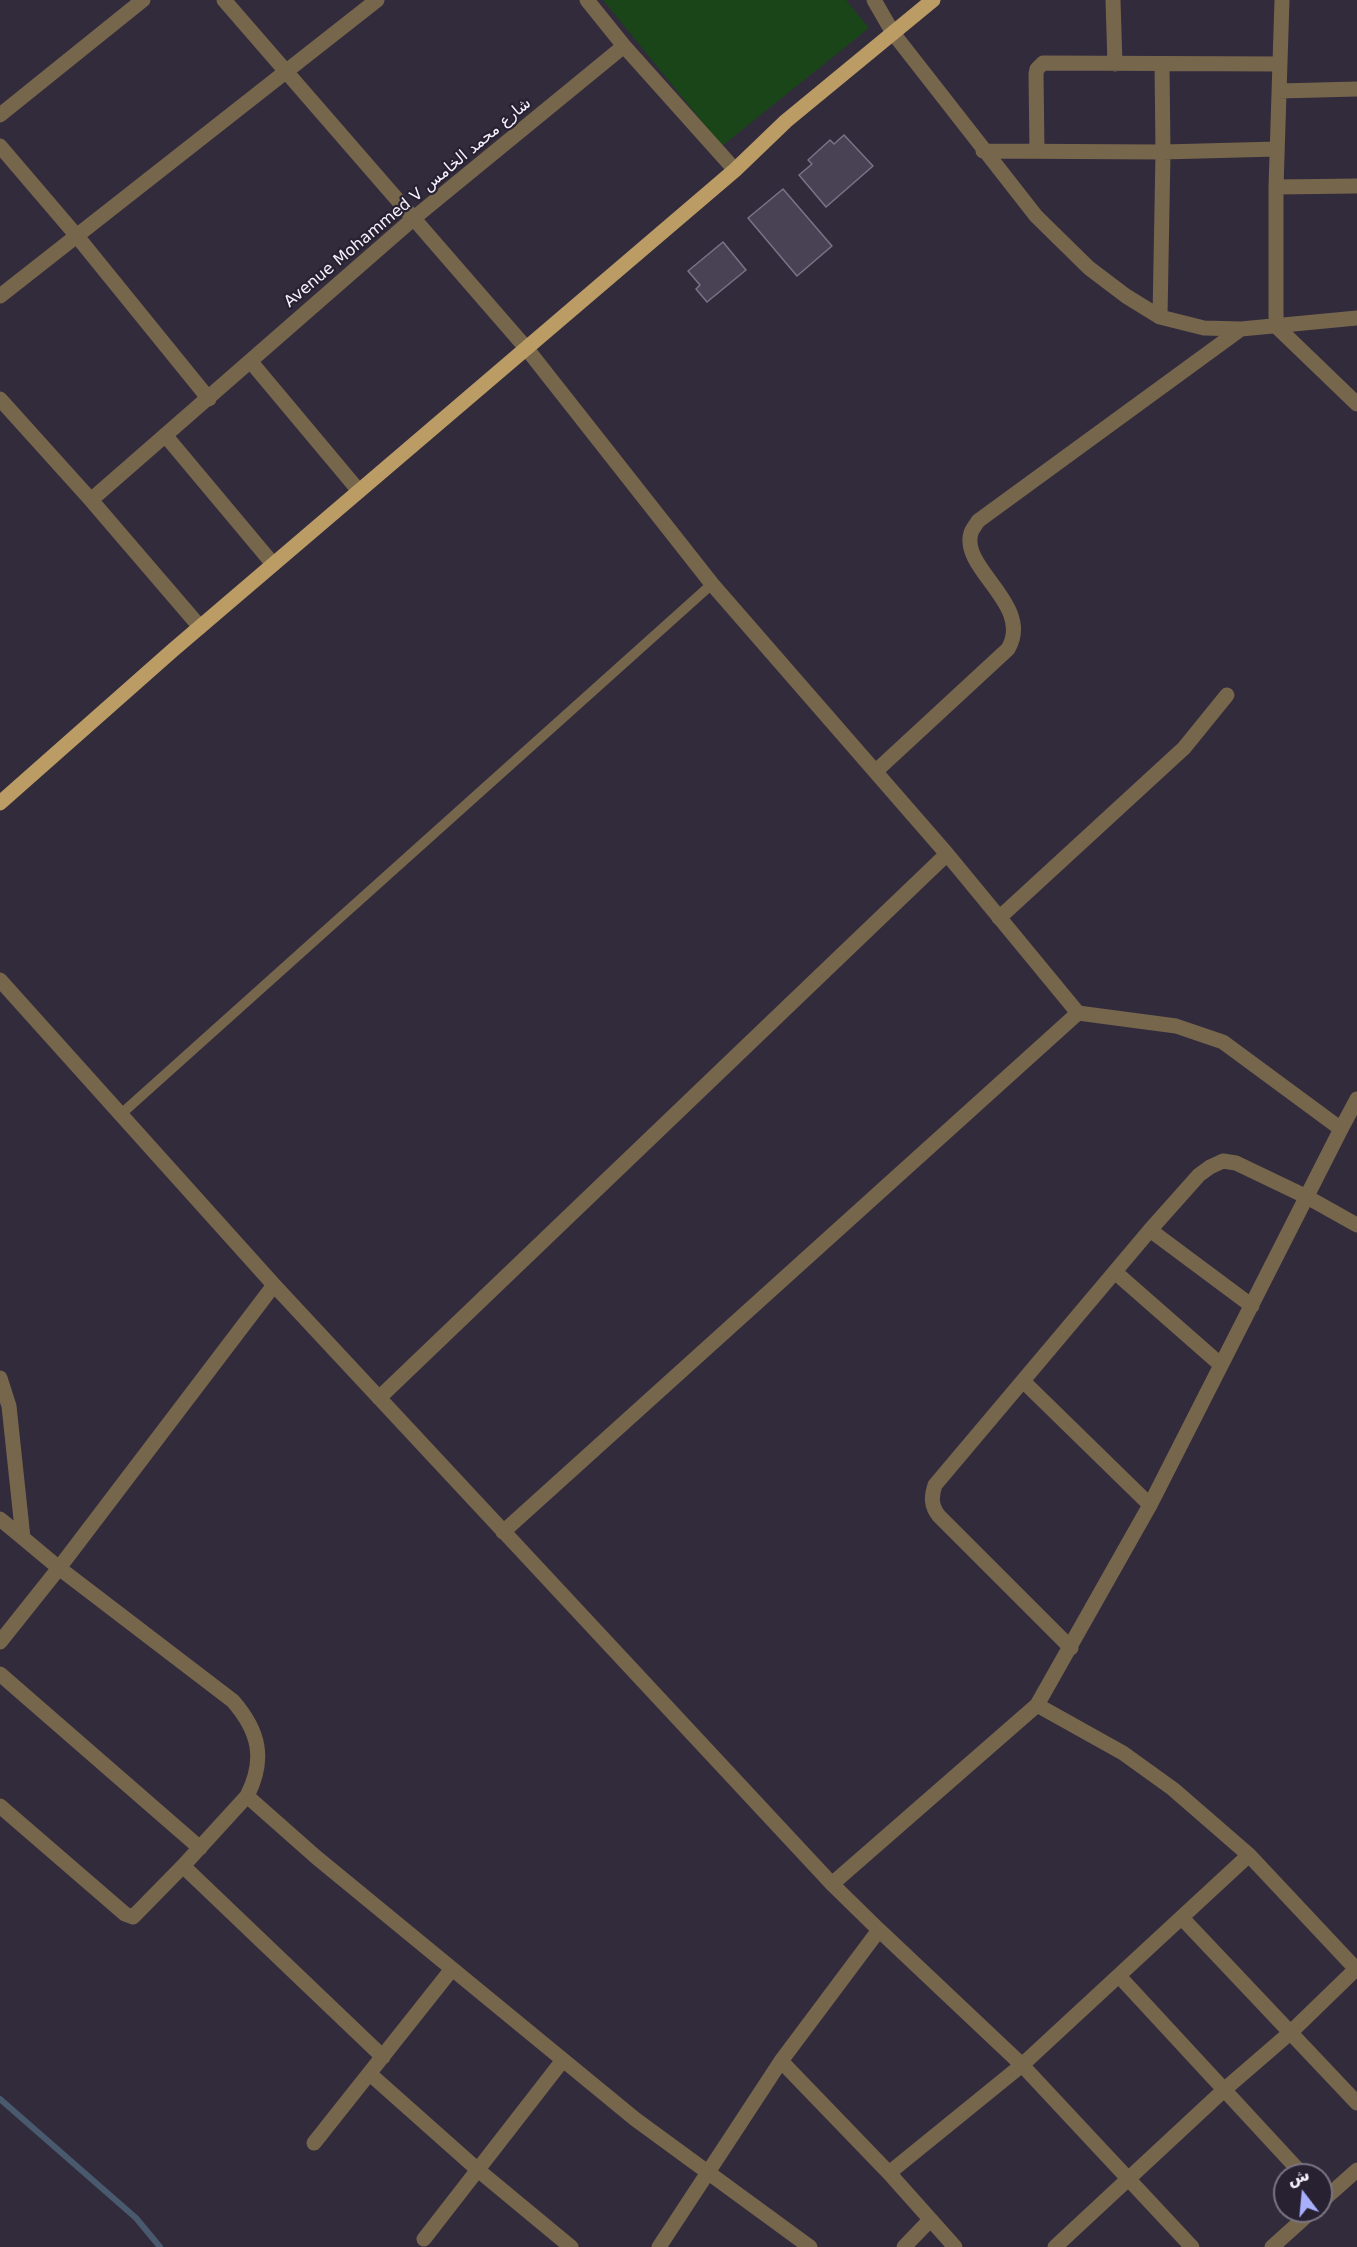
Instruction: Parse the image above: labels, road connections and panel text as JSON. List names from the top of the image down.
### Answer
{
  "streets": {
    "street": ["Avenue Mohammed V شارع محمد الخامس"]
  },
  "north": "top"
}
